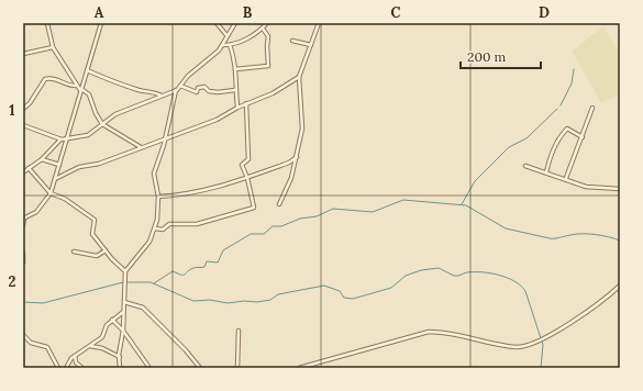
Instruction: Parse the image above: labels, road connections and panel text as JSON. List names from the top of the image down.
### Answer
{
  "scale_bar": "200 m",
  "grid": {
    "columns": [
      "A",
      "B",
      "C",
      "D"
    ],
    "rows": ["1", "2"]
  }
}
